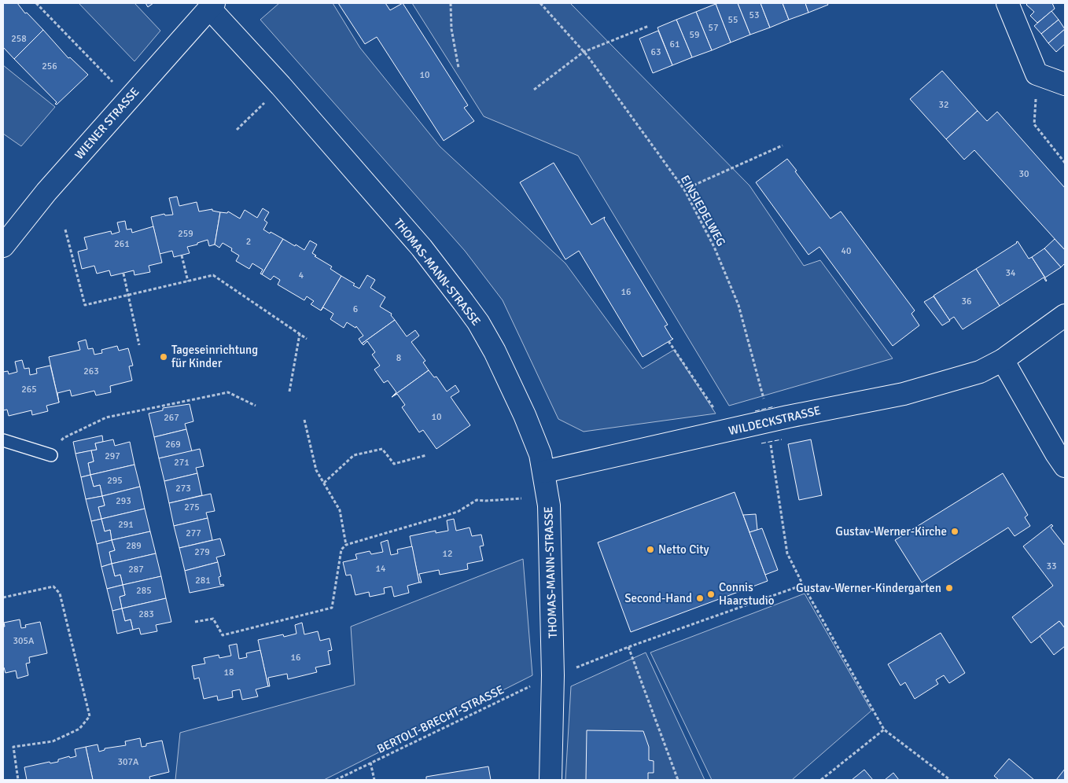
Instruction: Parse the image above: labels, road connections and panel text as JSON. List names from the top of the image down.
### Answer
{
  "streets": {
    "street": ["WIENER STRASSE", "THOMAS-MANN-STRASSE", "WILDECKSTRASSE"],
    "path": ["EINSIEDELWEG", "BERTOLT-BRECHT-STRASSE"]
  },
  "crossings": [
    ["WIENER STRASSE", "THOMAS-MANN-STRASSE"],
    ["THOMAS-MANN-STRASSE", "WILDECKSTRASSE"],
    ["THOMAS-MANN-STRASSE", "BERTOLT-BRECHT-STRASSE"]
  ],
  "places": [
    "Tageseinrichtung für Kinder",
    "Gustav-Werner-Kirche",
    "Netto City",
    "Gustav-Werner-Kindergarten",
    "Connis Haarstudio",
    "Second-Hand"
  ],
  "house_numbers": [
    "53",
    "55",
    "57",
    "59",
    "258",
    "61",
    "63",
    "256",
    "10",
    "32",
    "30",
    "259",
    "2",
    "261",
    "40",
    "34",
    "4",
    "16",
    "36",
    "6",
    "8",
    "263",
    "265",
    "10",
    "267",
    "269",
    "297",
    "271",
    "295",
    "273",
    "293",
    "275",
    "291",
    "277",
    "289",
    "279",
    "12",
    "33",
    "14",
    "287",
    "281",
    "285",
    "283",
    "305A",
    "16",
    "18",
    "307A"
  ]
}
